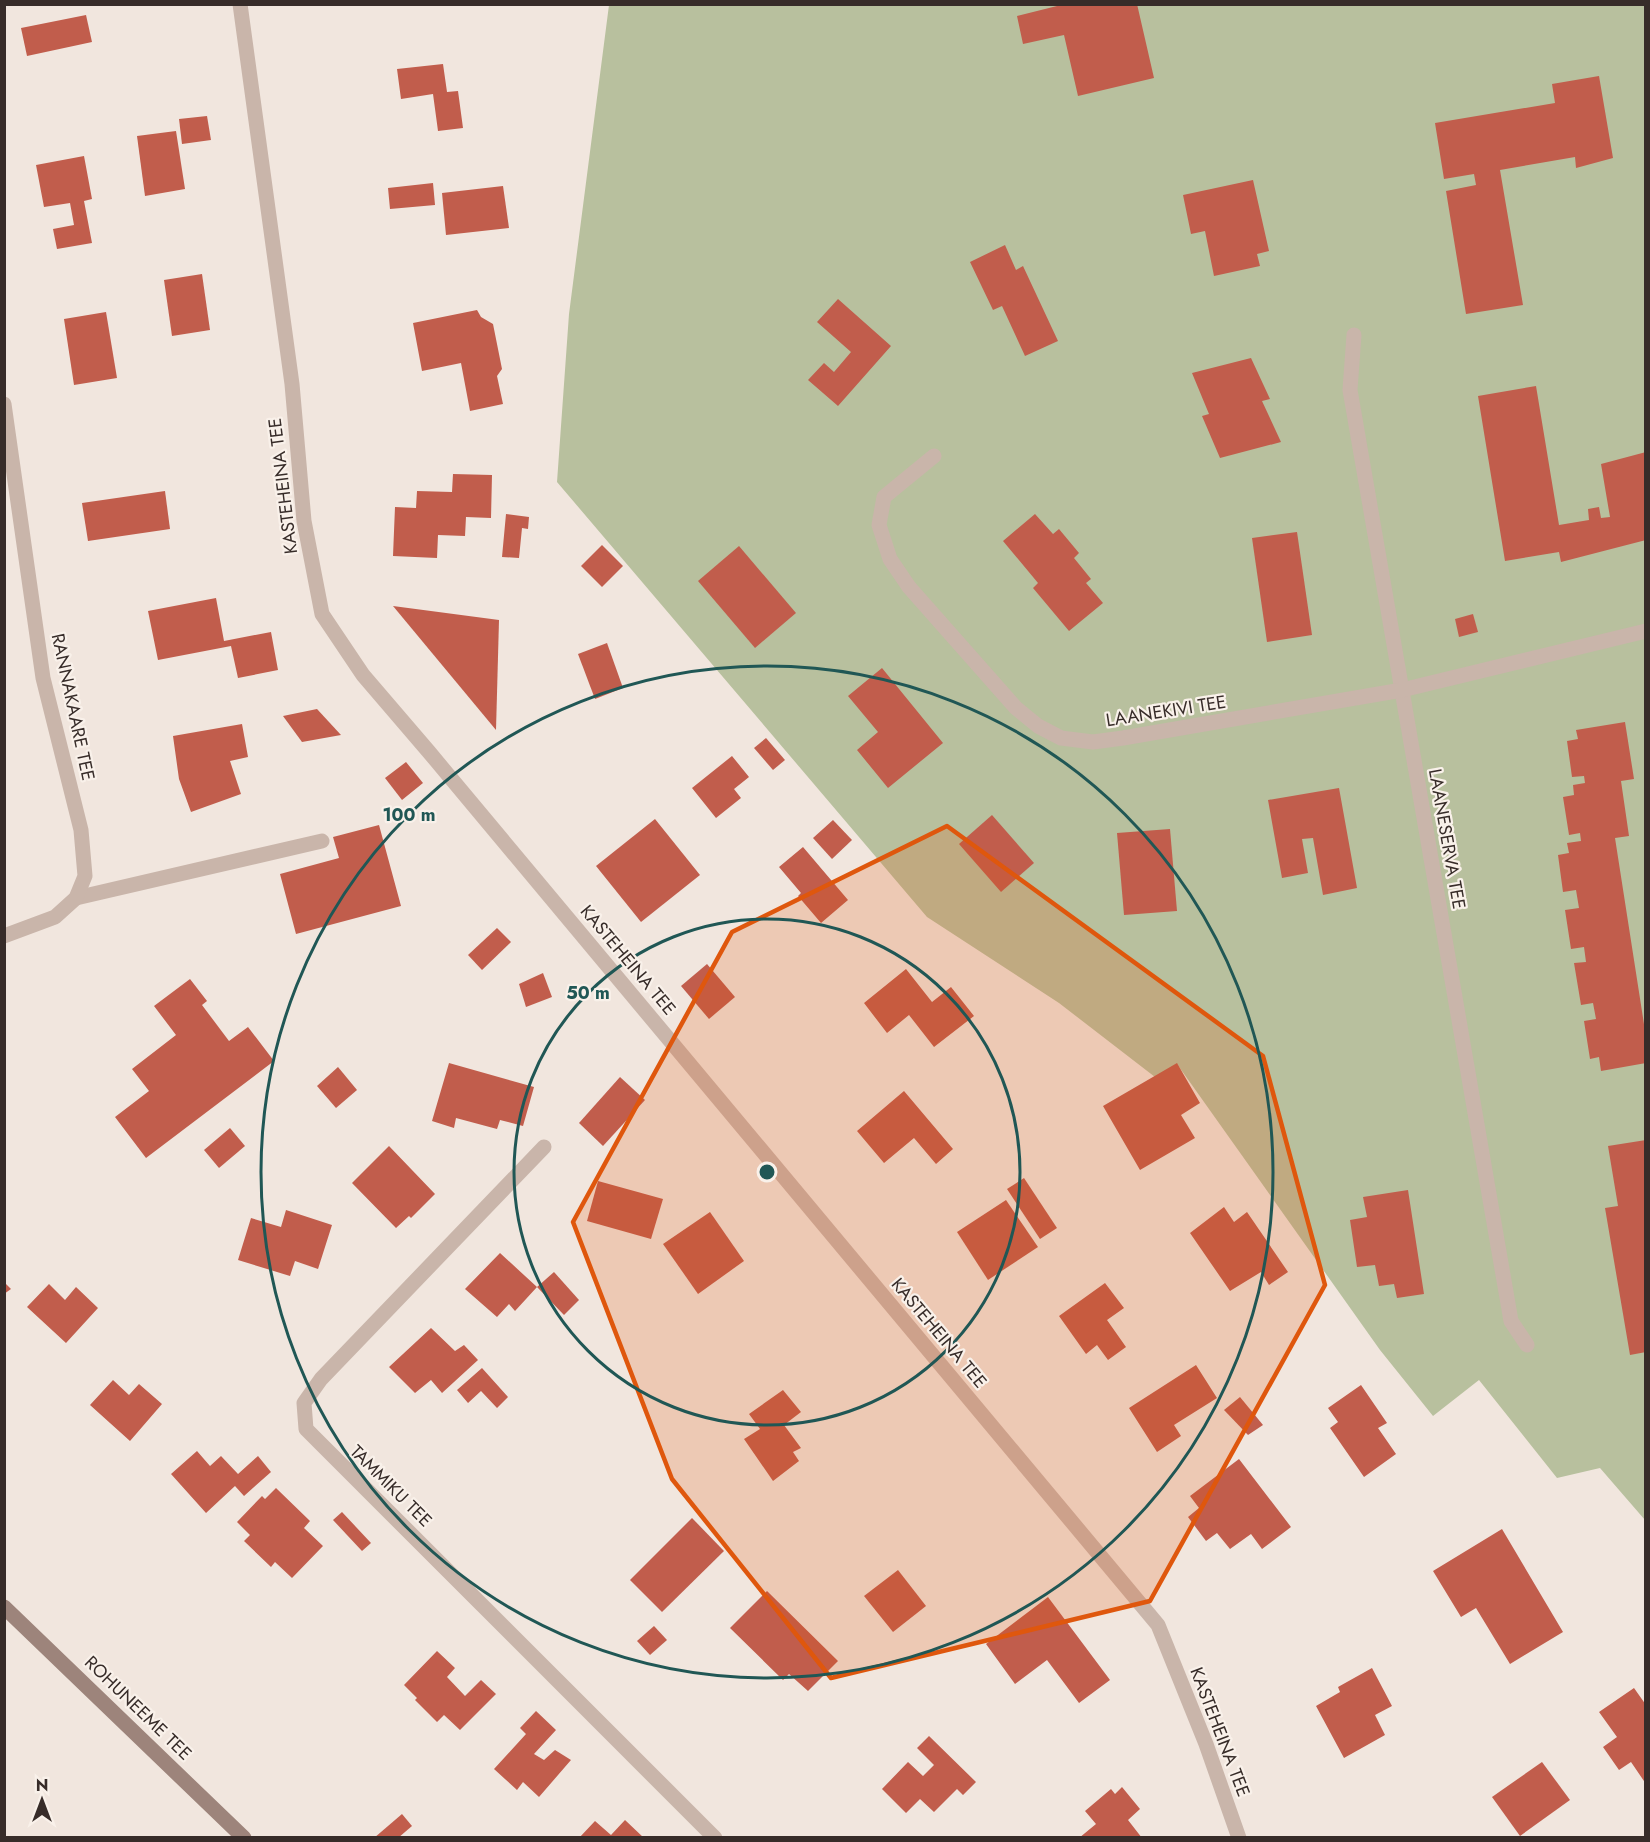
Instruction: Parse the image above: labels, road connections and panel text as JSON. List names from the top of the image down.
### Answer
{
  "streets": {
    "street": [
      "KASTEHEINA TEE",
      "RANNAKAARE TEE",
      "LAANEKIVI TEE",
      "LAANESERVA TEE",
      "TAMMIKU TEE",
      "ROHUNEEME TEE"
    ]
  },
  "crossings": [
    ["LAANEKIVI TEE", "LAANESERVA TEE"]
  ],
  "north": "top",
  "rings": ["100 m", "50 m"]
}
